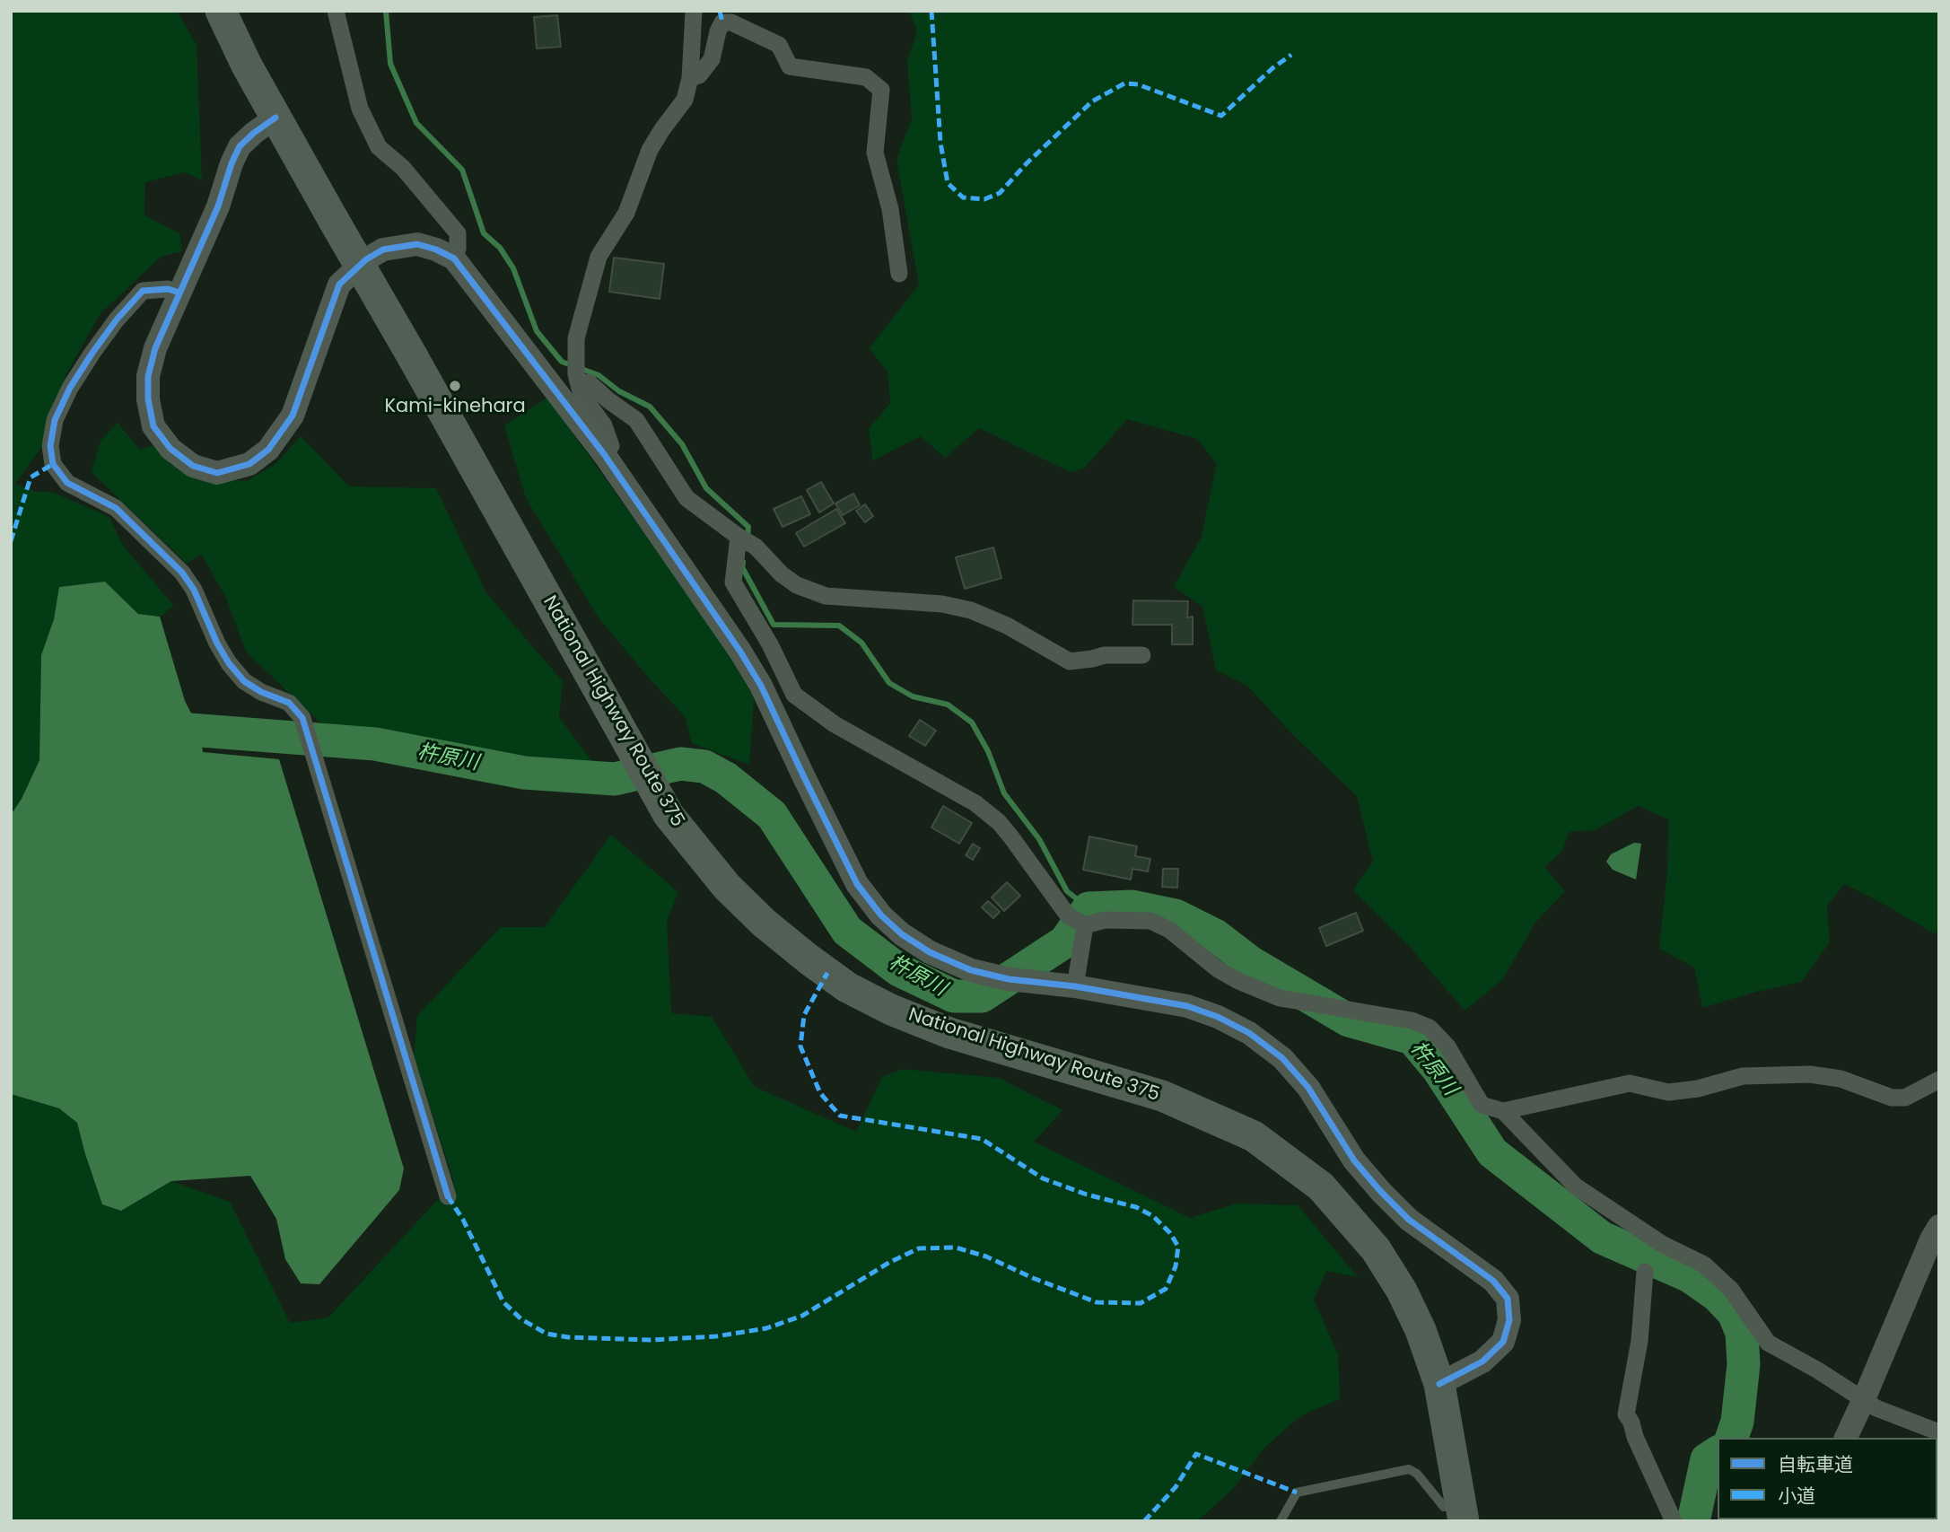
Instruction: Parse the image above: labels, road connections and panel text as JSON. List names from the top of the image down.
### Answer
{
  "streets": {
    "highway": ["National Highway Route 375"]
  },
  "water": ["杵原川"],
  "places": ["Kami-kinehara"],
  "legend": ["自転車道", "小道"]
}
